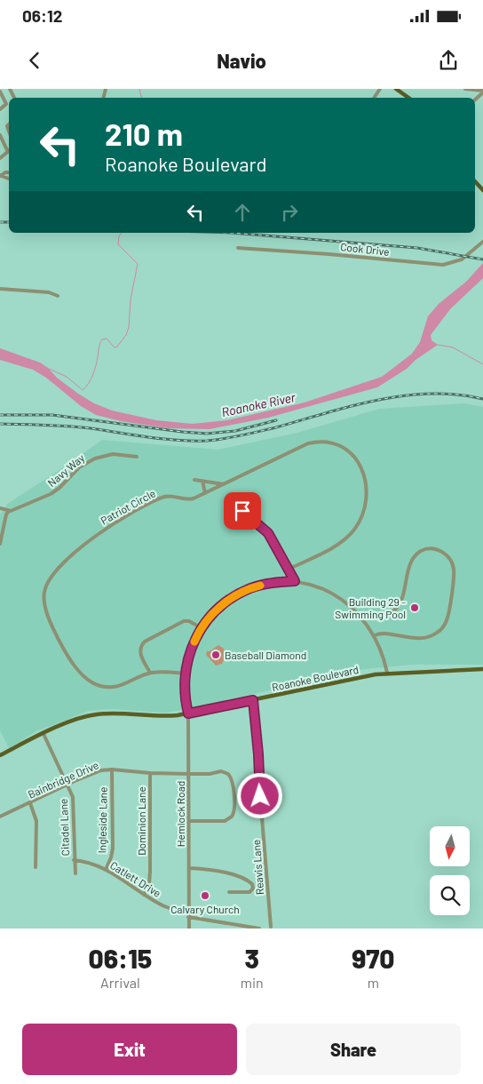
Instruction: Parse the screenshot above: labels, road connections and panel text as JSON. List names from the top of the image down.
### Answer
{
  "streets": {
    "main road": ["Roanoke Boulevard"],
    "street": [
      "Cook Drive",
      "Navy Way",
      "Patriot Circle",
      "Bainbridge Drive",
      "Hemlock Road",
      "Ingleside Lane",
      "Dominion Lane",
      "Citadel Lane",
      "Reavis Lane",
      "Catlett Drive"
    ]
  },
  "crossings": [
    ["Patriot Circle", "Hemlock Road"],
    ["Roanoke Boulevard", "Hemlock Road"],
    ["Roanoke Boulevard", "Citadel Lane"],
    ["Roanoke Boulevard", "Reavis Lane"],
    ["Bainbridge Drive", "Hemlock Road"],
    ["Bainbridge Drive", "Ingleside Lane"],
    ["Bainbridge Drive", "Dominion Lane"],
    ["Bainbridge Drive", "Citadel Lane"],
    ["Hemlock Road", "Catlett Drive"],
    ["Ingleside Lane", "Catlett Drive"],
    ["Dominion Lane", "Catlett Drive"],
    ["Citadel Lane", "Catlett Drive"]
  ],
  "water": ["Roanoke River"],
  "places": ["Building 29 - Swimming Pool", "Baseball Diamond", "Calvary Church"],
  "north": "bottom",
  "page": {
    "status": "06:12",
    "header": "Navio",
    "turn": ["210 m", "Roanoke Boulevard"],
    "eta": [
      "06:15",
      "Arrival",
      "3",
      "min",
      "970",
      "m"
    ],
    "buttons": ["Exit", "Share"]
  }
}
